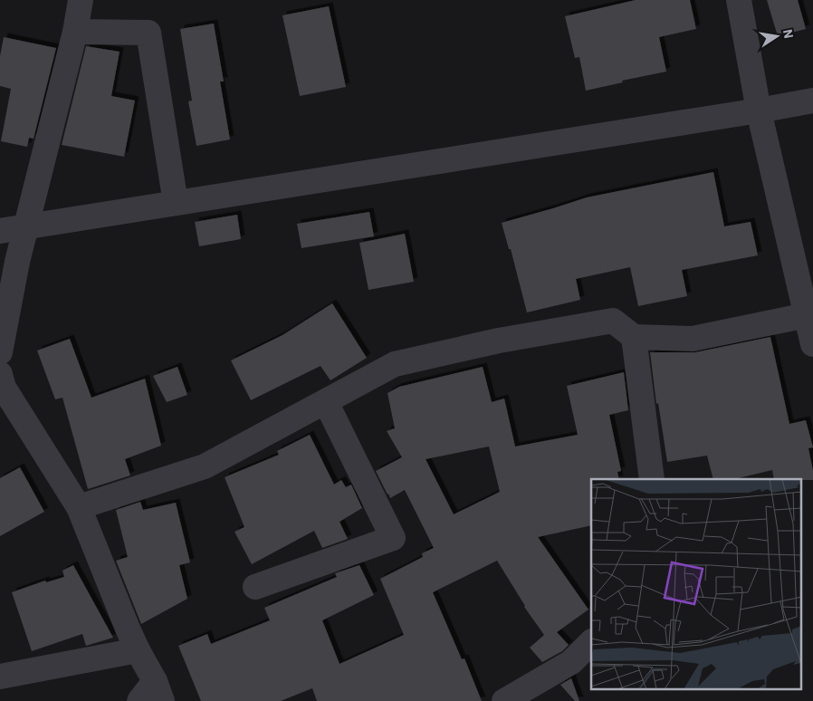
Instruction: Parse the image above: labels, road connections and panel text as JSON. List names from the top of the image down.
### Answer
{
  "north": "right"
}
